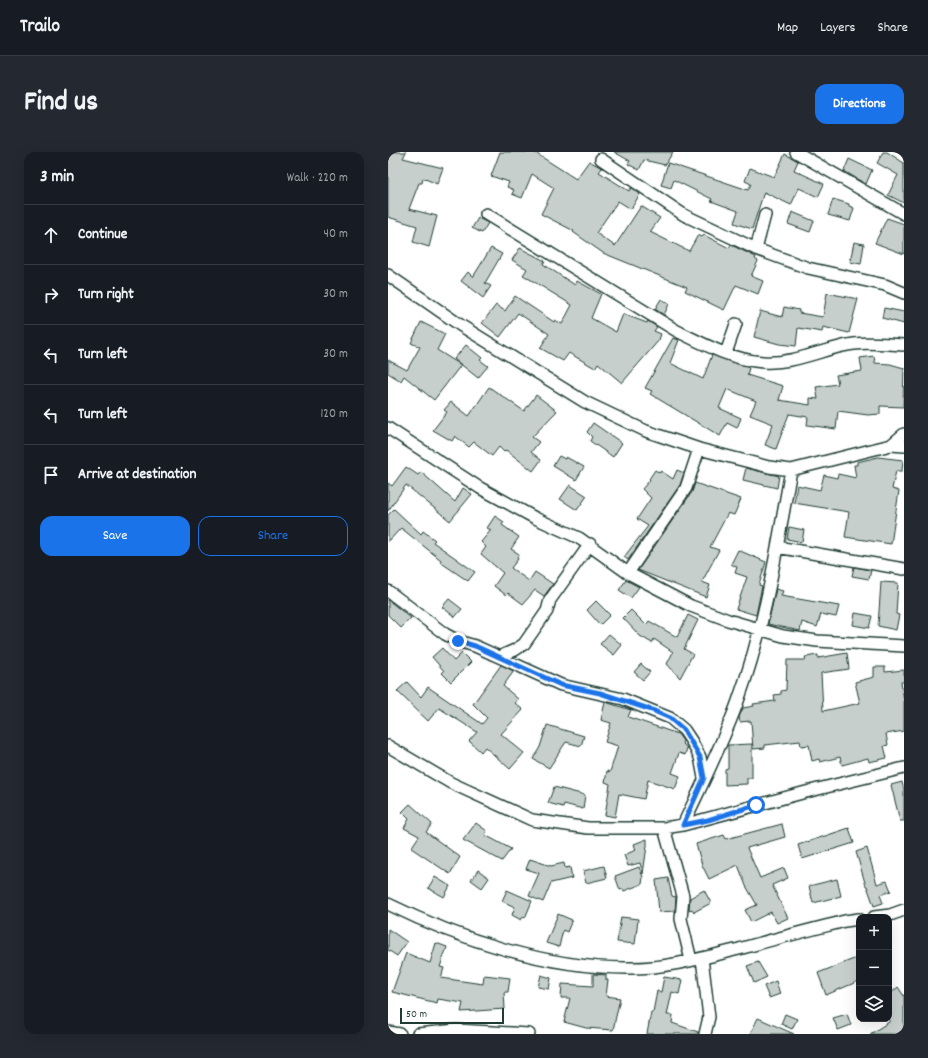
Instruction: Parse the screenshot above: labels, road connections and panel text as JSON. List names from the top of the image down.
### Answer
{
  "scale_bar": "50 m",
  "page": {
    "header": "Trailo",
    "nav": ["Map", "Layers", "Share"],
    "title": "Find us",
    "buttons": [
      "Directions",
      ["Save", "Share"]
    ],
    "heading": ["3 min", "Walk · 220 m"],
    "list": [
      ["Continue", "40 m"],
      ["Turn right", "30 m"],
      ["Turn left", "30 m"],
      ["Turn left", "120 m"],
      "Arrive at destination"
    ],
    "map_buttons": ["+", "−"],
    "scale": "50 m"
  }
}
